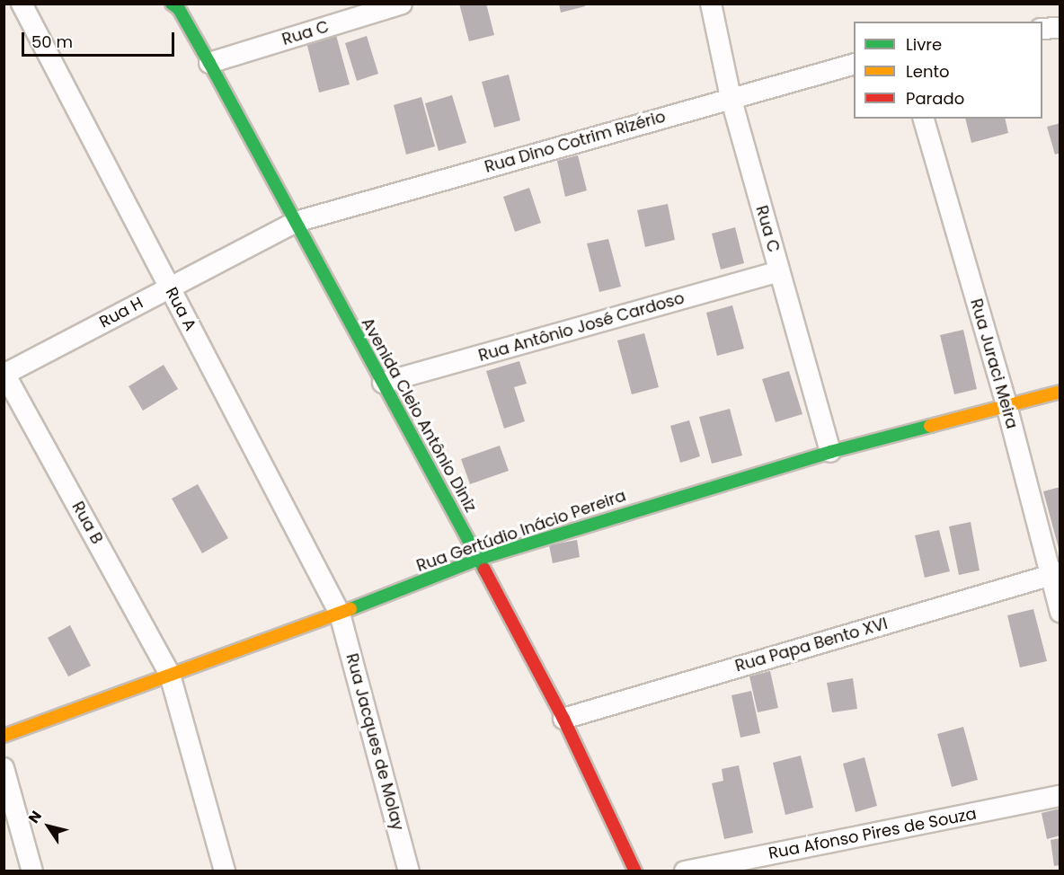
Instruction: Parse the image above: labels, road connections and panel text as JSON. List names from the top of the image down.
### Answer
{
  "streets": {
    "street": [
      "Rua C",
      "Rua Dino Cotrim Rizério",
      "Rua A",
      "Rua H",
      "Rua Antônio José Cardoso",
      "Rua Juraci Meira",
      "Avenida Cleio Antônio Diniz",
      "Rua B",
      "Rua Gertúdio Inácio Pereira",
      "Rua Papa Bento XVI",
      "Rua Jacques de Molay",
      "Rua Afonso Pires de Souza"
    ]
  },
  "crossings": [
    ["Rua C", "Rua Dino Cotrim Rizério"],
    ["Rua C", "Rua Antônio José Cardoso"],
    ["Rua C", "Avenida Cleio Antônio Diniz"],
    ["Rua C", "Rua Gertúdio Inácio Pereira"],
    ["Rua Dino Cotrim Rizério", "Rua H"],
    ["Rua Dino Cotrim Rizério", "Avenida Cleio Antônio Diniz"],
    ["Rua A", "Rua H"],
    ["Rua A", "Rua Gertúdio Inácio Pereira"],
    ["Rua A", "Rua Jacques de Molay"],
    ["Rua H", "Avenida Cleio Antônio Diniz"],
    ["Rua H", "Rua B"],
    ["Rua Antônio José Cardoso", "Avenida Cleio Antônio Diniz"],
    ["Rua Juraci Meira", "Rua Gertúdio Inácio Pereira"],
    ["Rua Juraci Meira", "Rua Papa Bento XVI"],
    ["Avenida Cleio Antônio Diniz", "Rua Gertúdio Inácio Pereira"],
    ["Avenida Cleio Antônio Diniz", "Rua Papa Bento XVI"],
    ["Rua B", "Rua Gertúdio Inácio Pereira"],
    ["Rua Gertúdio Inácio Pereira", "Rua Jacques de Molay"]
  ],
  "legend": ["Livre", "Lento", "Parado"],
  "scale_bar": "50 m",
  "north": "top left"
}
